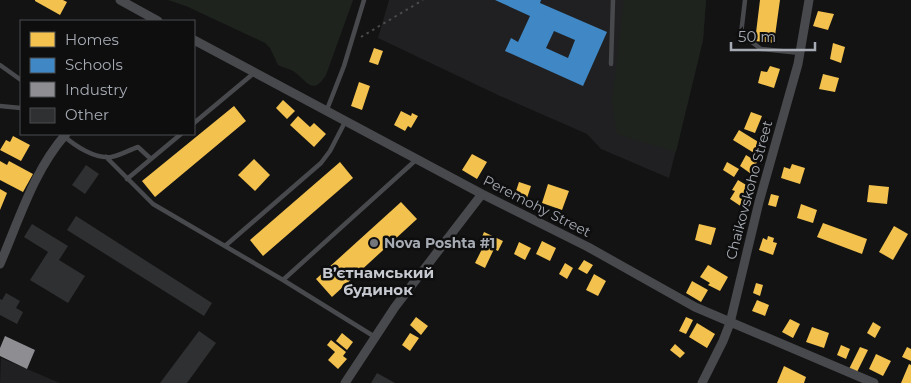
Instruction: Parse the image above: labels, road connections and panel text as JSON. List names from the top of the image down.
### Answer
{
  "streets": {
    "street": ["Chaikovskoho Street", "Peremohy Street"]
  },
  "crossings": [
    ["Chaikovskoho Street", "Peremohy Street"]
  ],
  "districts": ["В’єтнамський будинок"],
  "places": ["Nova Poshta #1"],
  "legend": [
    "Homes",
    "Schools",
    "Industry",
    "Other"
  ],
  "scale_bar": "50 m"
}
